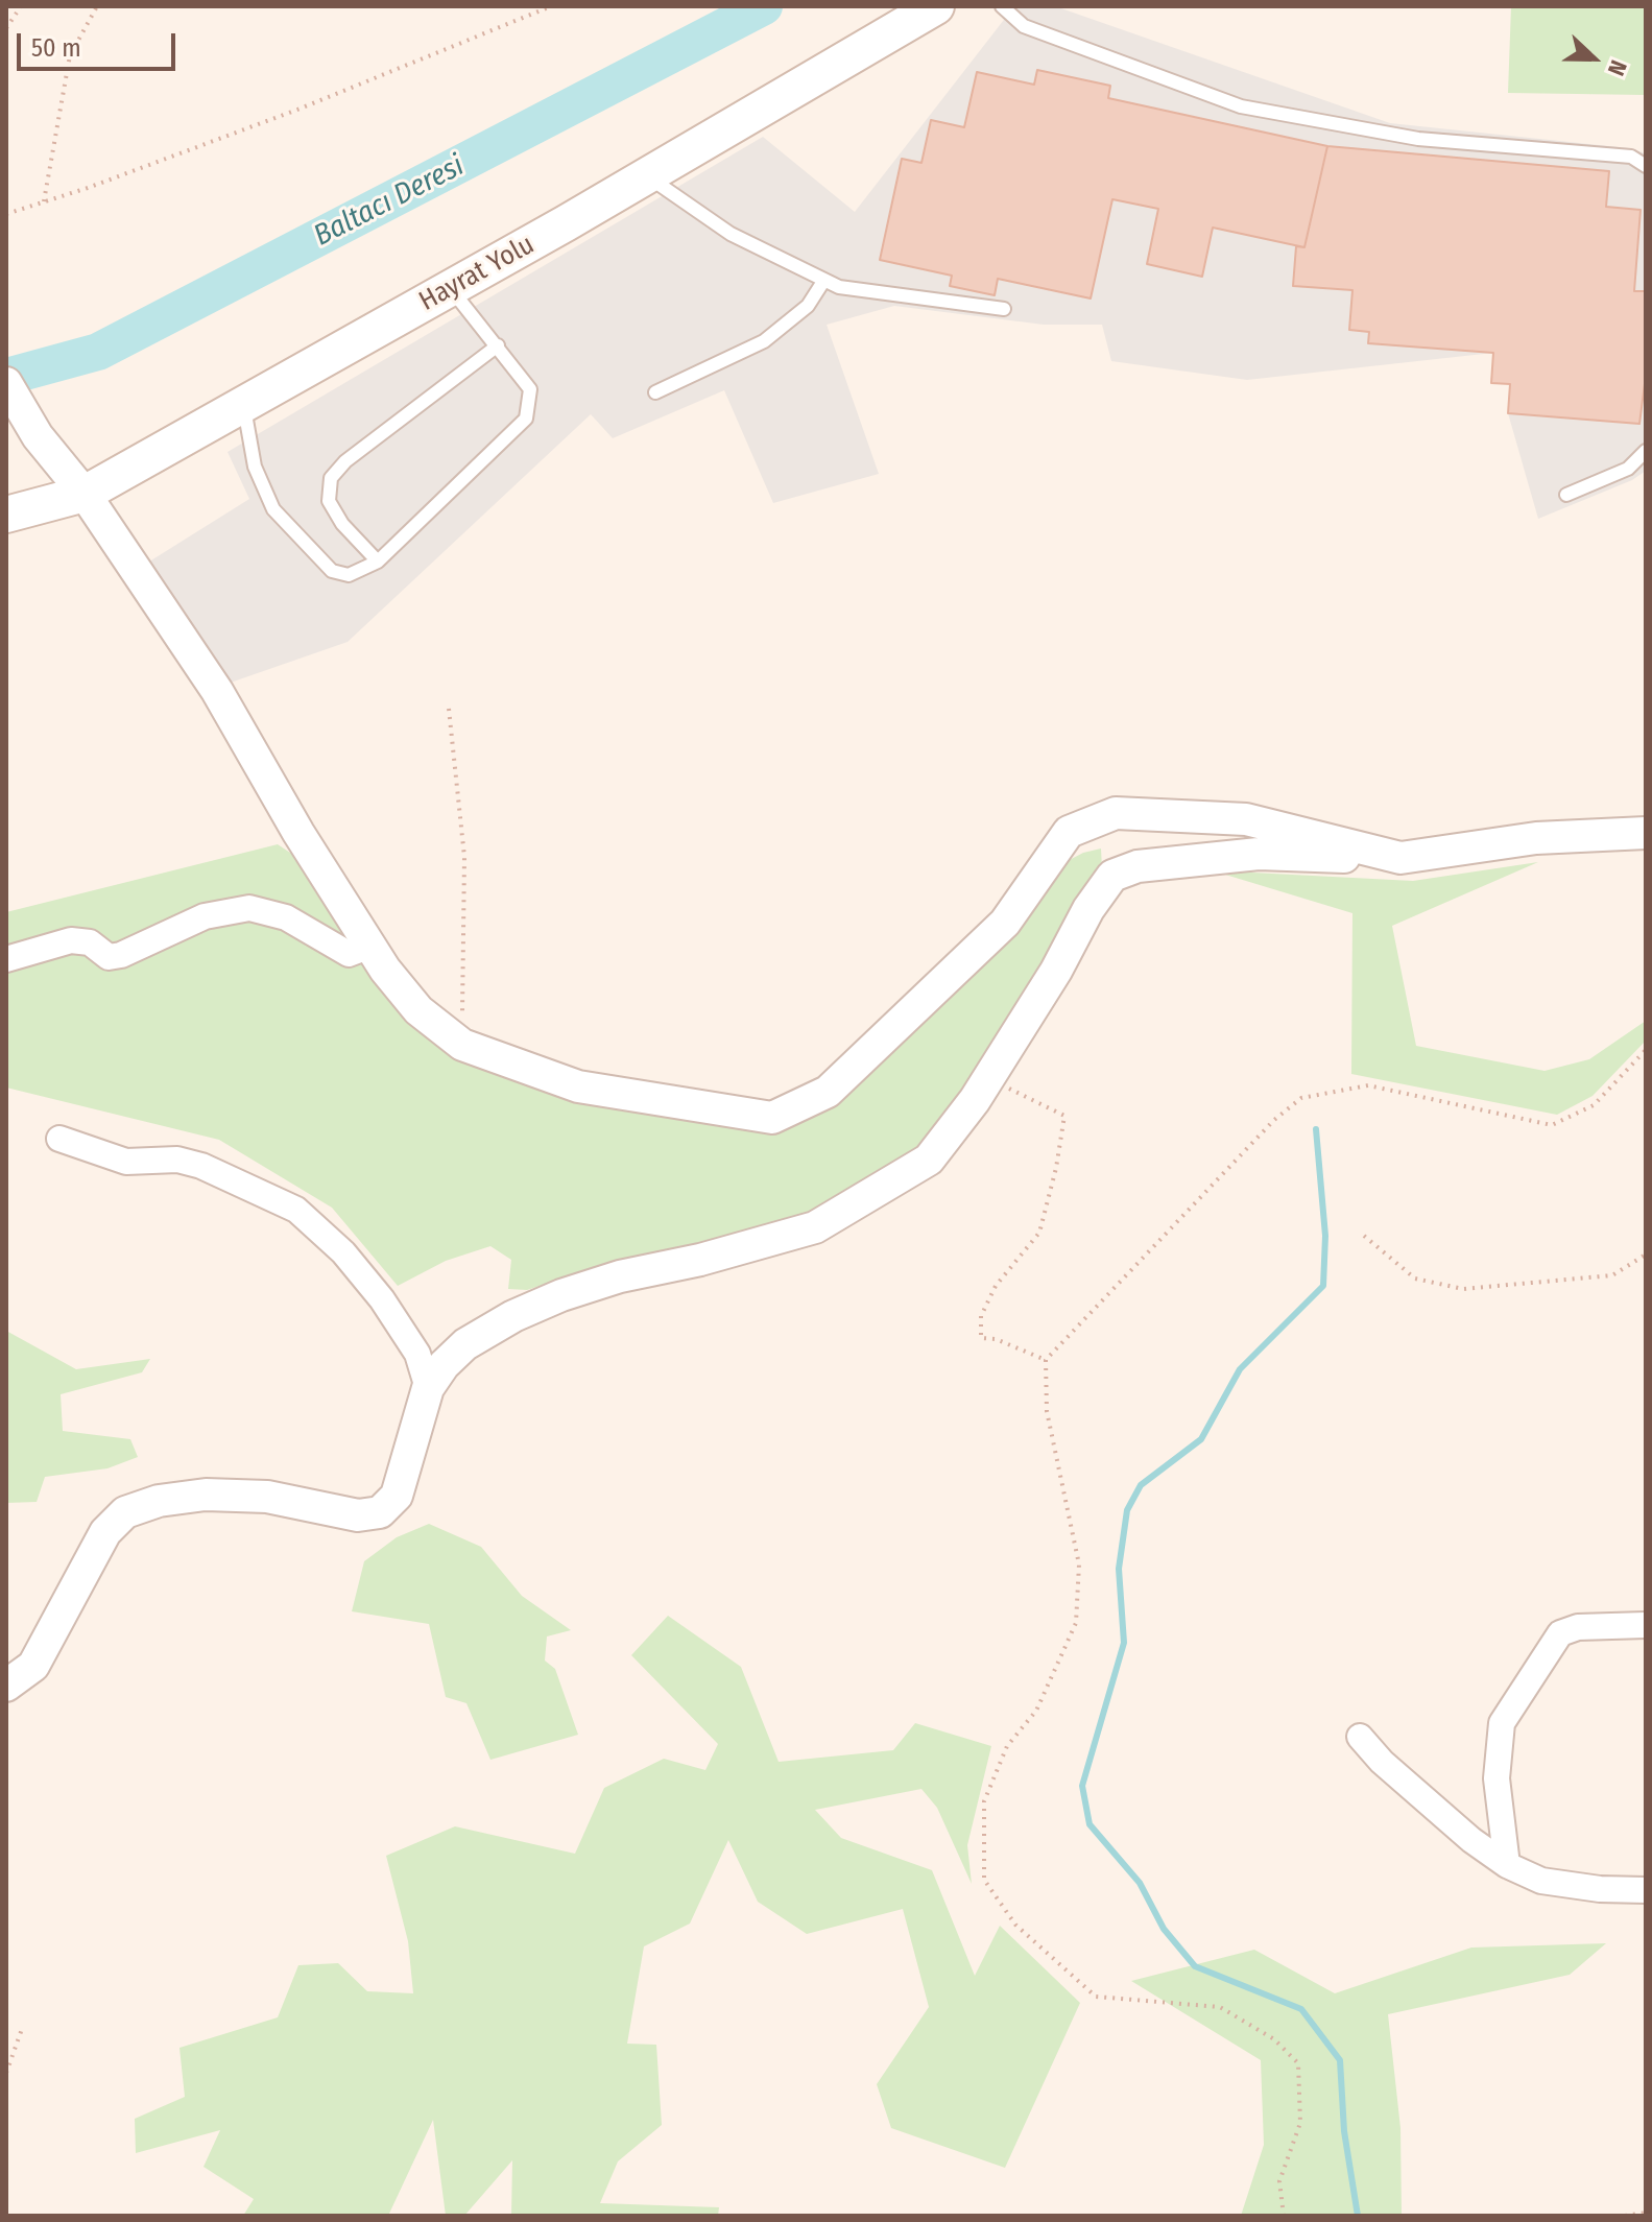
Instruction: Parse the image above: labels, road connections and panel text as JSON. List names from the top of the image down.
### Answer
{
  "streets": {
    "main road": ["Hayrat Yolu"]
  },
  "water": ["Baltacı Deresi"],
  "scale_bar": "50 m",
  "north": "right"
}
